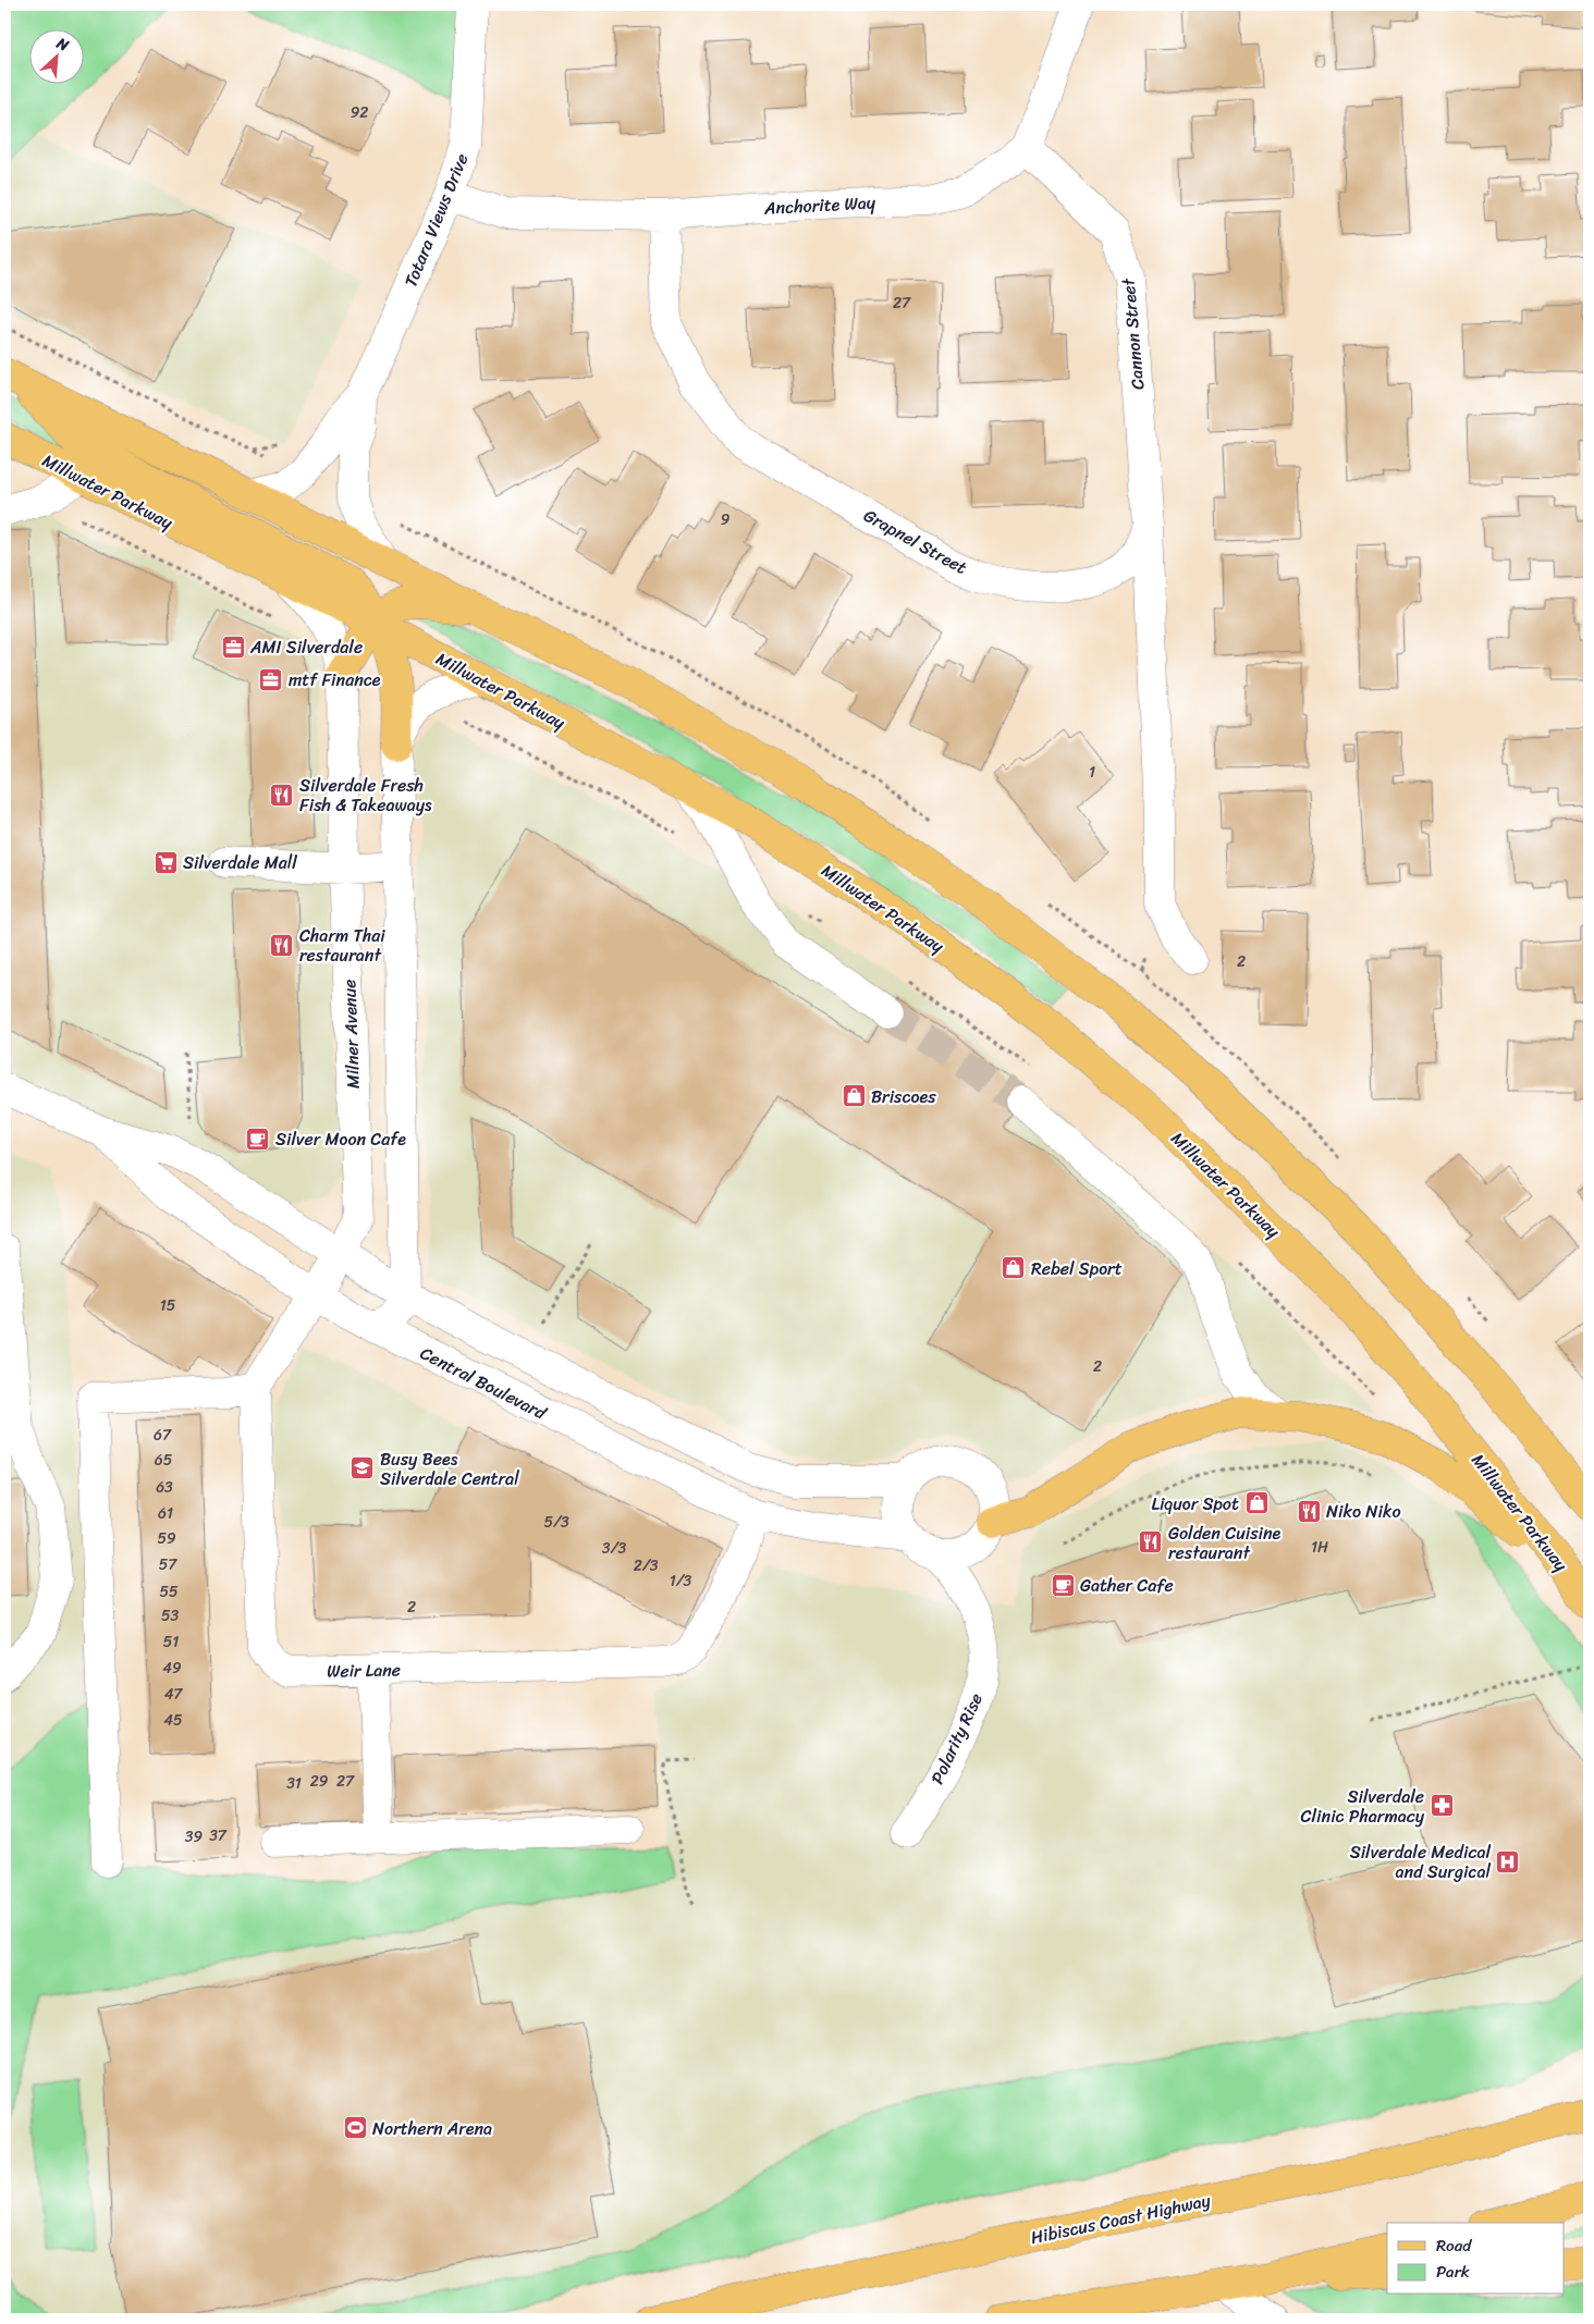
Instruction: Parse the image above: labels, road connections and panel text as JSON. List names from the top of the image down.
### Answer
{
  "streets": {
    "main road": ["Millwater Parkway", "Hibiscus Coast Highway"],
    "street": [
      "Anchorite Way",
      "Totara Views Drive",
      "Cannon Street",
      "Grapnel Street",
      "Milner Avenue",
      "Central Boulevard",
      "Weir Lane",
      "Polarity Rise"
    ]
  },
  "crossings": [
    ["Anchorite Way", "Totara Views Drive"],
    ["Anchorite Way", "Cannon Street"],
    ["Anchorite Way", "Grapnel Street"],
    ["Cannon Street", "Grapnel Street"],
    ["Millwater Parkway", "Milner Avenue"],
    ["Milner Avenue", "Central Boulevard"],
    ["Central Boulevard", "Weir Lane"],
    ["Central Boulevard", "Polarity Rise"]
  ],
  "places": {
    "office": ["AMI Silverdale", "mtf Finance"],
    "restaurant": [
      "Silverdale Fresh Fish & Takeaways",
      "Charm Thai restaurant",
      "Niko Niko",
      "Golden Cuisine restaurant"
    ],
    "supermarket": ["Silverdale Mall"],
    "shop": ["Briscoes", "Rebel Sport", "Liquor Spot"],
    "cafe": ["Silver Moon Cafe", "Gather Cafe"],
    "school or university": ["Busy Bees Silverdale Central"],
    "pharmacy": ["Silverdale Clinic Pharmacy"],
    "hospital": ["Silverdale Medical and Surgical"],
    "sports": ["Northern Arena"]
  },
  "house_numbers": [
    "92",
    "27",
    "9",
    "1",
    "2",
    "15",
    "2",
    "67",
    "65",
    "63",
    "61",
    "5/3",
    "59",
    "1H",
    "3/3",
    "57",
    "2/3",
    "1/3",
    "55",
    "2",
    "53",
    "51",
    "49",
    "47",
    "45",
    "29",
    "27",
    "31",
    "37",
    "39"
  ],
  "legend": ["Road", "Park"],
  "north": "top right"
}
